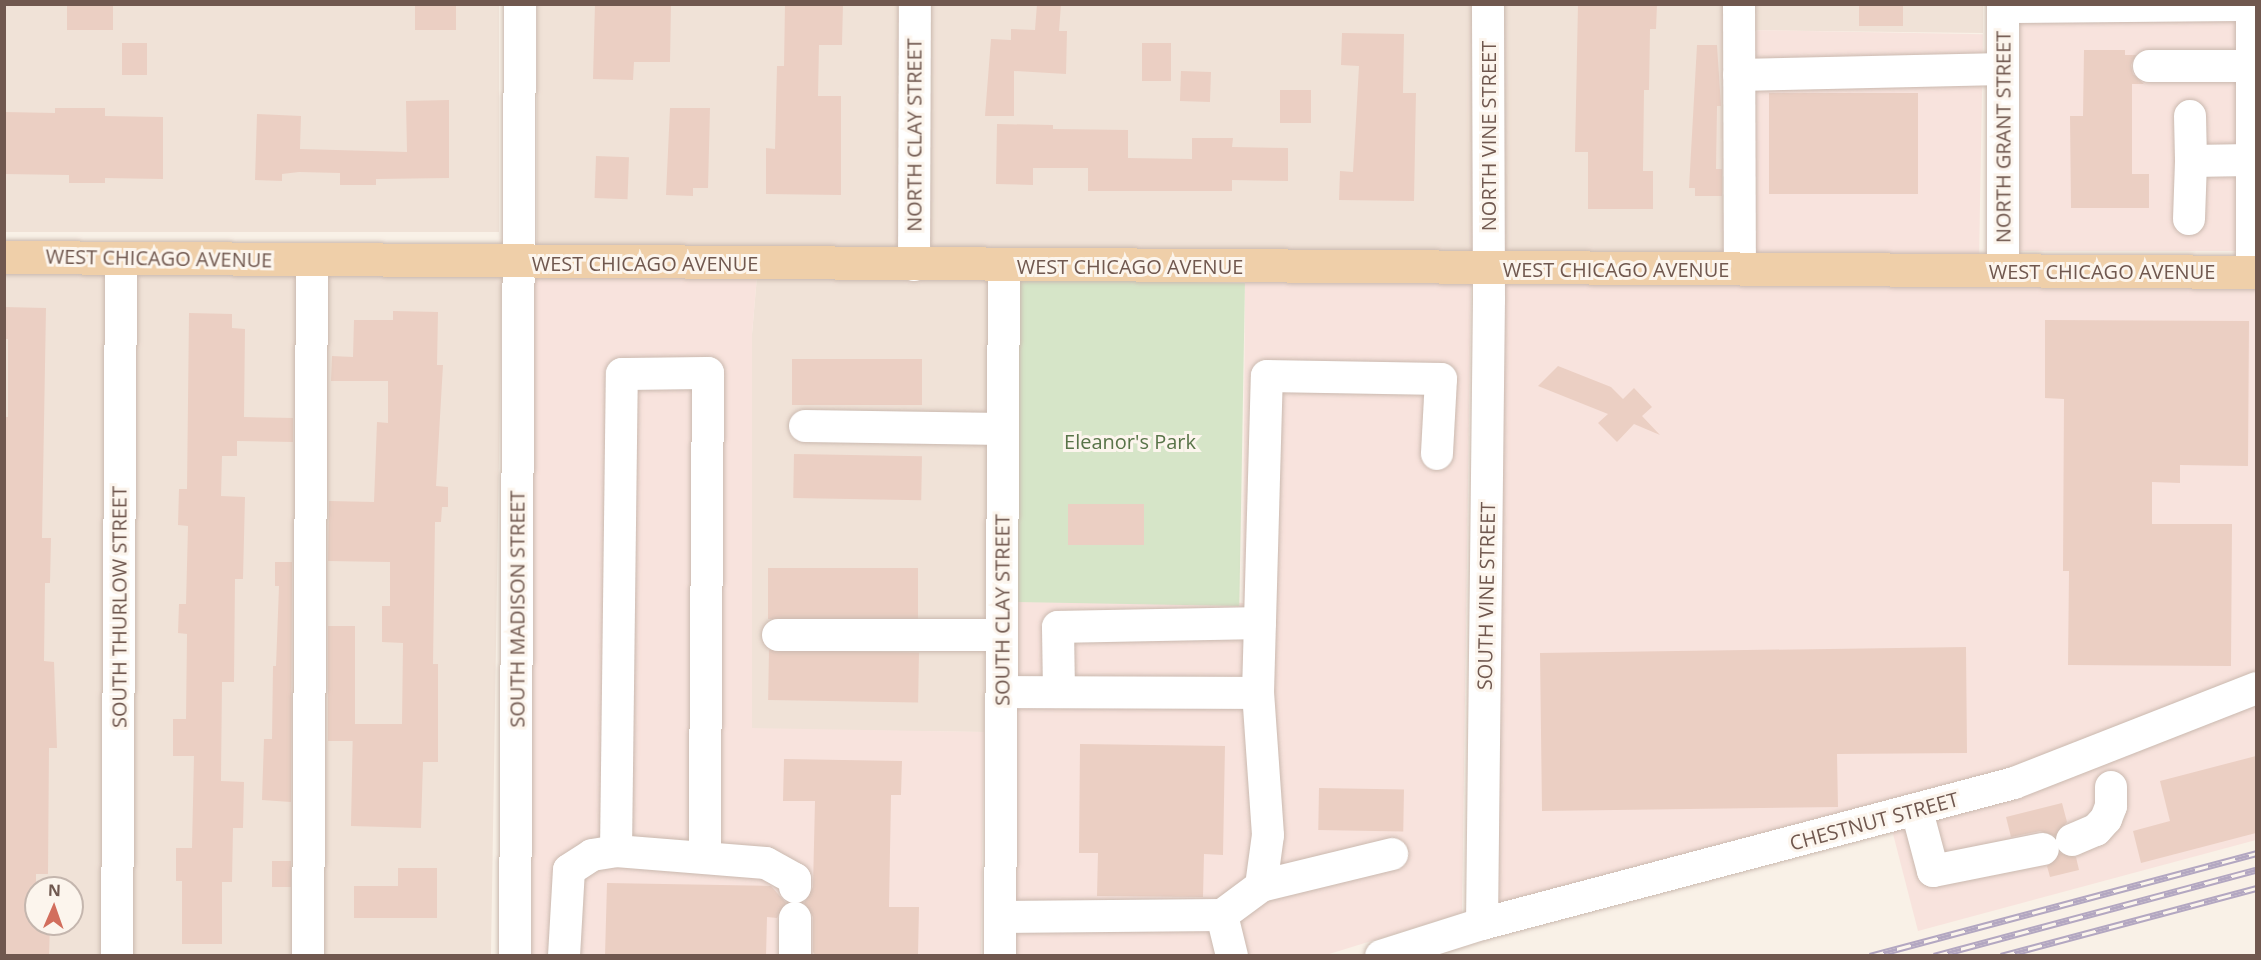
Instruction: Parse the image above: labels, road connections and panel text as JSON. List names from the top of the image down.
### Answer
{
  "streets": {
    "main road": ["WEST CHICAGO AVENUE"],
    "street": [
      "NORTH CLAY STREET",
      "NORTH VINE STREET",
      "NORTH GRANT STREET",
      "SOUTH VINE STREET",
      "SOUTH THURLOW STREET",
      "SOUTH MADISON STREET",
      "SOUTH CLAY STREET",
      "CHESTNUT STREET"
    ]
  },
  "crossings": [
    ["NORTH CLAY STREET", "WEST CHICAGO AVENUE"],
    ["NORTH VINE STREET", "WEST CHICAGO AVENUE"],
    ["NORTH VINE STREET", "SOUTH VINE STREET"],
    ["NORTH GRANT STREET", "WEST CHICAGO AVENUE"],
    ["WEST CHICAGO AVENUE", "SOUTH VINE STREET"],
    ["WEST CHICAGO AVENUE", "SOUTH THURLOW STREET"],
    ["WEST CHICAGO AVENUE", "SOUTH MADISON STREET"],
    ["WEST CHICAGO AVENUE", "SOUTH CLAY STREET"],
    ["SOUTH VINE STREET", "CHESTNUT STREET"]
  ],
  "parks": ["Eleanor's Park"],
  "north": "top"
}
